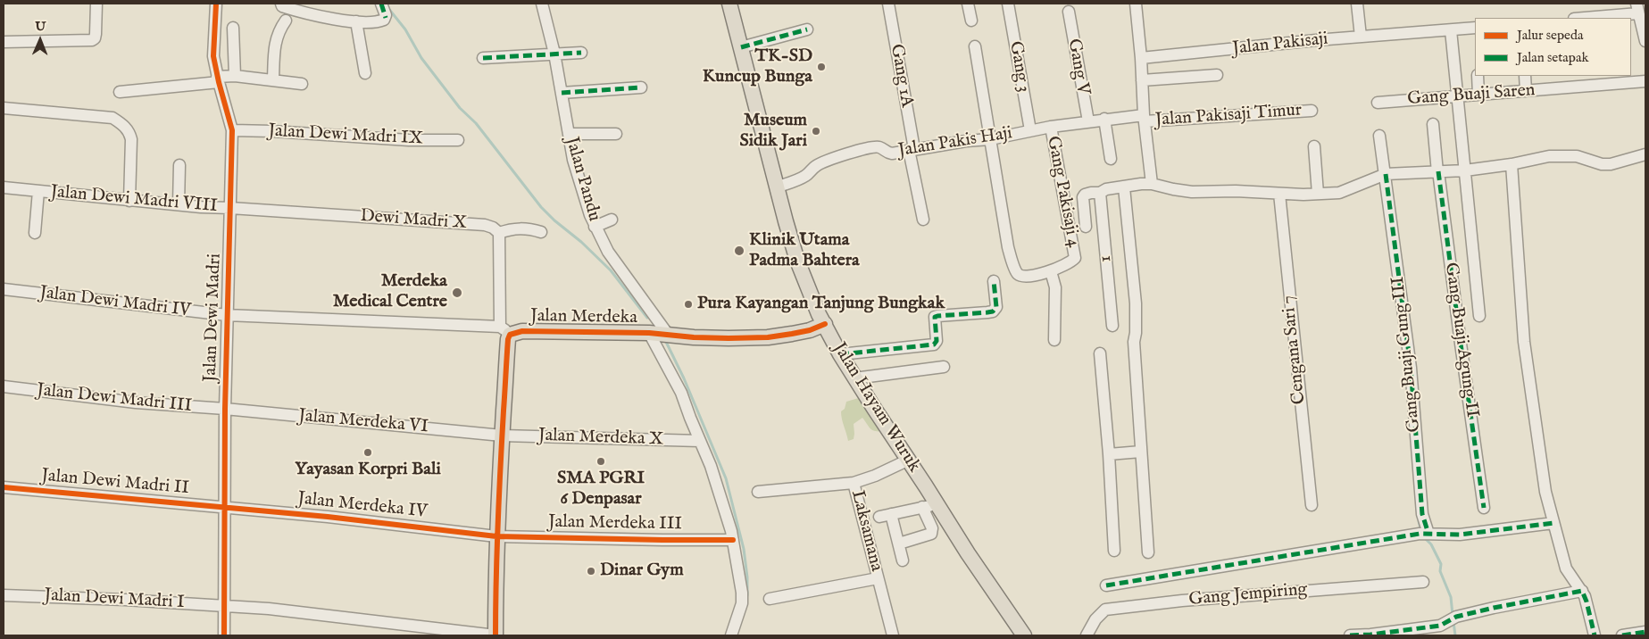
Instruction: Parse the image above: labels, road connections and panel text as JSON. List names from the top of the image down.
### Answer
{
  "streets": {
    "main road": ["Jalan Merdeka", "Jalan Hayam Wuruk"],
    "street": [
      "Jalan Pakisaji",
      "Gang 3",
      "Gang V",
      "Gang 1A",
      "Gang Buaji Saren",
      "Jalan Pakisaji Timur",
      "Jalan Dewi Madri IX",
      "Jalan Pakis Haji",
      "Jalan Pandu",
      "Gang Pakisaji 4",
      "Jalan Dewi Madri VIII",
      "Dewi Madri X",
      "1",
      "Jalan Dewi Madri IV",
      "Jalan Dewi Madri",
      "Gang Buaji Agung II",
      "Cengana Sari 7",
      "Gang Buaji Gung III",
      "Jalan Dewi Madri III",
      "Jalan Merdeka VI",
      "Jalan Merdeka X",
      "Jalan Dewi Madri II",
      "Jalan Merdeka IV",
      "Jalan Merdeka III",
      "Laksamana",
      "Gang Jempiring",
      "Jalan Dewi Madri I"
    ]
  },
  "crossings": [
    ["Gang 3", "Jalan Pakis Haji"],
    ["Gang V", "Jalan Pakis Haji"],
    ["Gang 1A", "Jalan Pakis Haji"],
    ["Jalan Pakisaji Timur", "Jalan Pakis Haji"],
    ["Jalan Dewi Madri IX", "Jalan Dewi Madri"],
    ["Jalan Pakis Haji", "Gang Pakisaji 4"],
    ["Jalan Pakis Haji", "Jalan Hayam Wuruk"],
    ["Jalan Pandu", "Jalan Merdeka"],
    ["Jalan Dewi Madri VIII", "Dewi Madri X"],
    ["Jalan Dewi Madri VIII", "Jalan Dewi Madri"],
    ["Dewi Madri X", "Jalan Dewi Madri"],
    ["Jalan Dewi Madri IV", "Jalan Dewi Madri"],
    ["Jalan Dewi Madri IV", "Jalan Merdeka"],
    ["Jalan Dewi Madri", "Jalan Dewi Madri III"],
    ["Jalan Dewi Madri", "Jalan Merdeka VI"],
    ["Jalan Dewi Madri", "Jalan Dewi Madri II"],
    ["Jalan Dewi Madri", "Jalan Merdeka IV"],
    ["Jalan Dewi Madri", "Jalan Dewi Madri I"],
    ["Jalan Merdeka", "Jalan Hayam Wuruk"],
    ["Jalan Merdeka", "Jalan Merdeka VI"],
    ["Jalan Merdeka", "Jalan Merdeka X"],
    ["Jalan Merdeka", "Jalan Merdeka IV"],
    ["Jalan Merdeka", "Jalan Merdeka III"],
    ["Jalan Merdeka", "Jalan Dewi Madri I"],
    ["Jalan Dewi Madri III", "Jalan Merdeka VI"],
    ["Jalan Hayam Wuruk", "Laksamana"],
    ["Jalan Merdeka VI", "Jalan Merdeka X"],
    ["Jalan Dewi Madri II", "Jalan Merdeka IV"],
    ["Jalan Merdeka IV", "Jalan Merdeka III"]
  ],
  "places": [
    "TK-SD Kuncup Bunga",
    "Museum Sidik Jari",
    "Klinik Utama Padma Bahtera",
    "Merdeka Medical Centre",
    "Pura Kayangan Tanjung Bungkak",
    "Yayasan Korpri Bali",
    "SMA PGRI 6 Denpasar",
    "Dinar Gym"
  ],
  "legend": ["Jalur sepeda", "Jalan setapak"],
  "north": "top"
}
